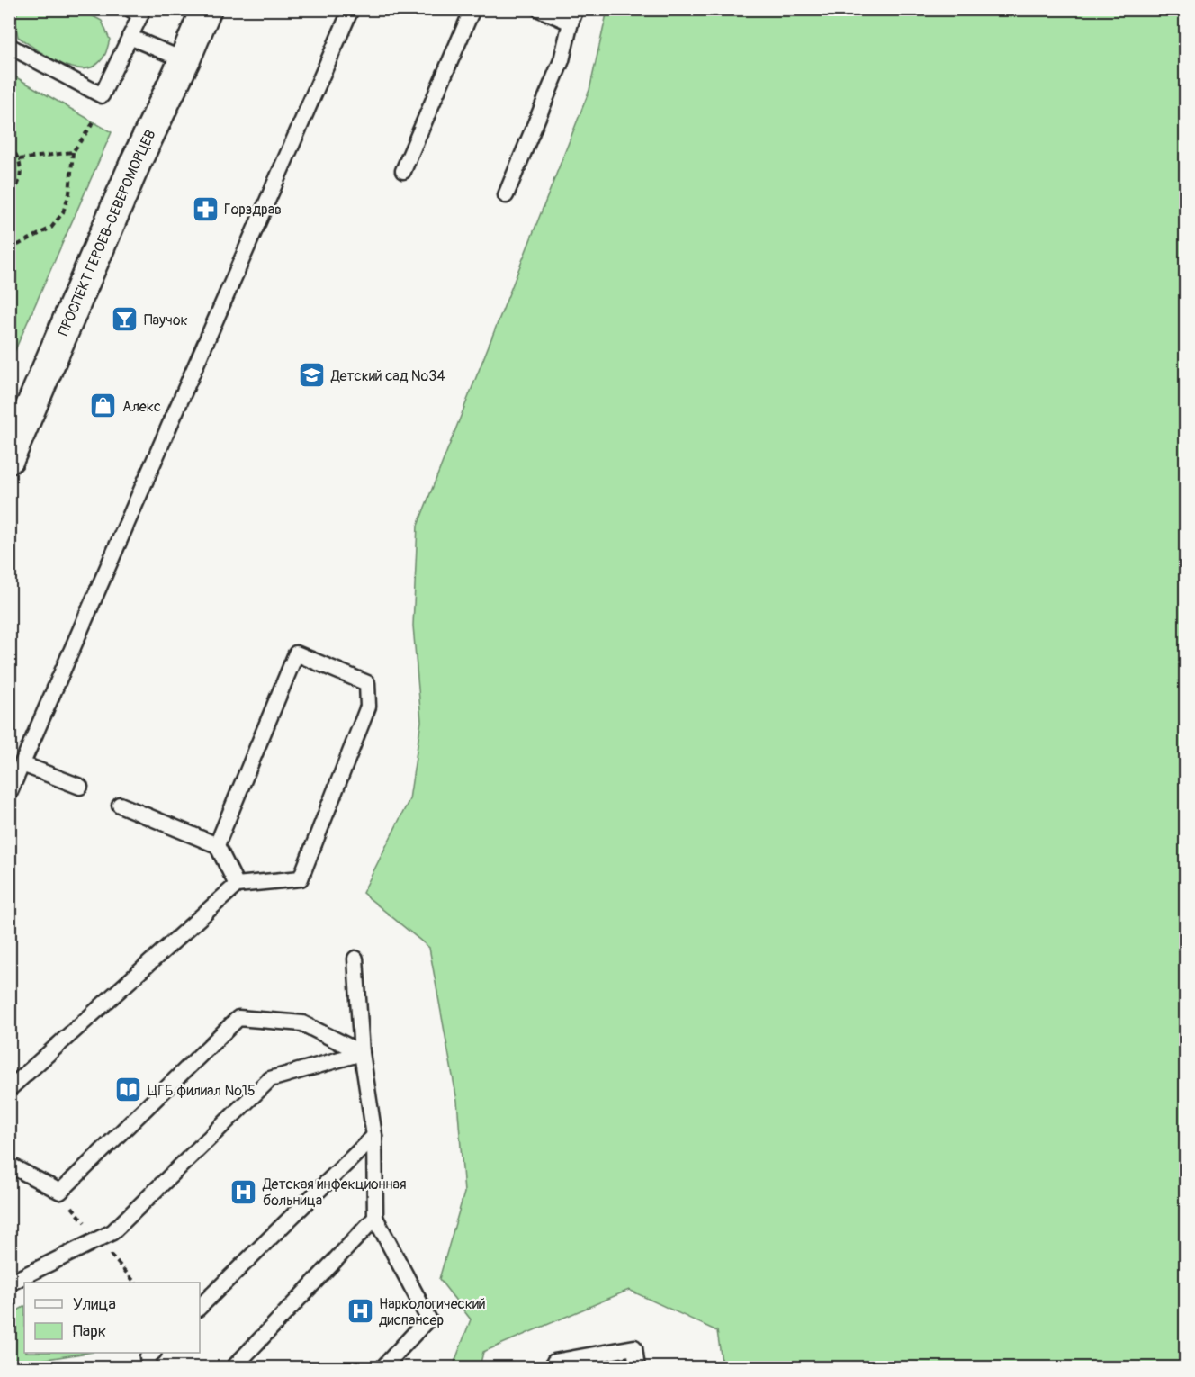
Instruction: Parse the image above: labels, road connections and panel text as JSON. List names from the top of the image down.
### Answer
{
  "streets": {
    "street": ["ПРОСПЕКТ ГЕРОЕВ-СЕВЕРОМОРЦЕВ"]
  },
  "places": {
    "pharmacy": ["Горздрав"],
    "bar": ["Паучок"],
    "school or university": ["Детский сад №34"],
    "shop": ["Алекс"],
    "library": ["ЦГБ филиал №15"],
    "hospital": ["Детская инфекционная больница", "Наркологический диспансер"]
  },
  "legend": ["Улица", "Парк"]
}
